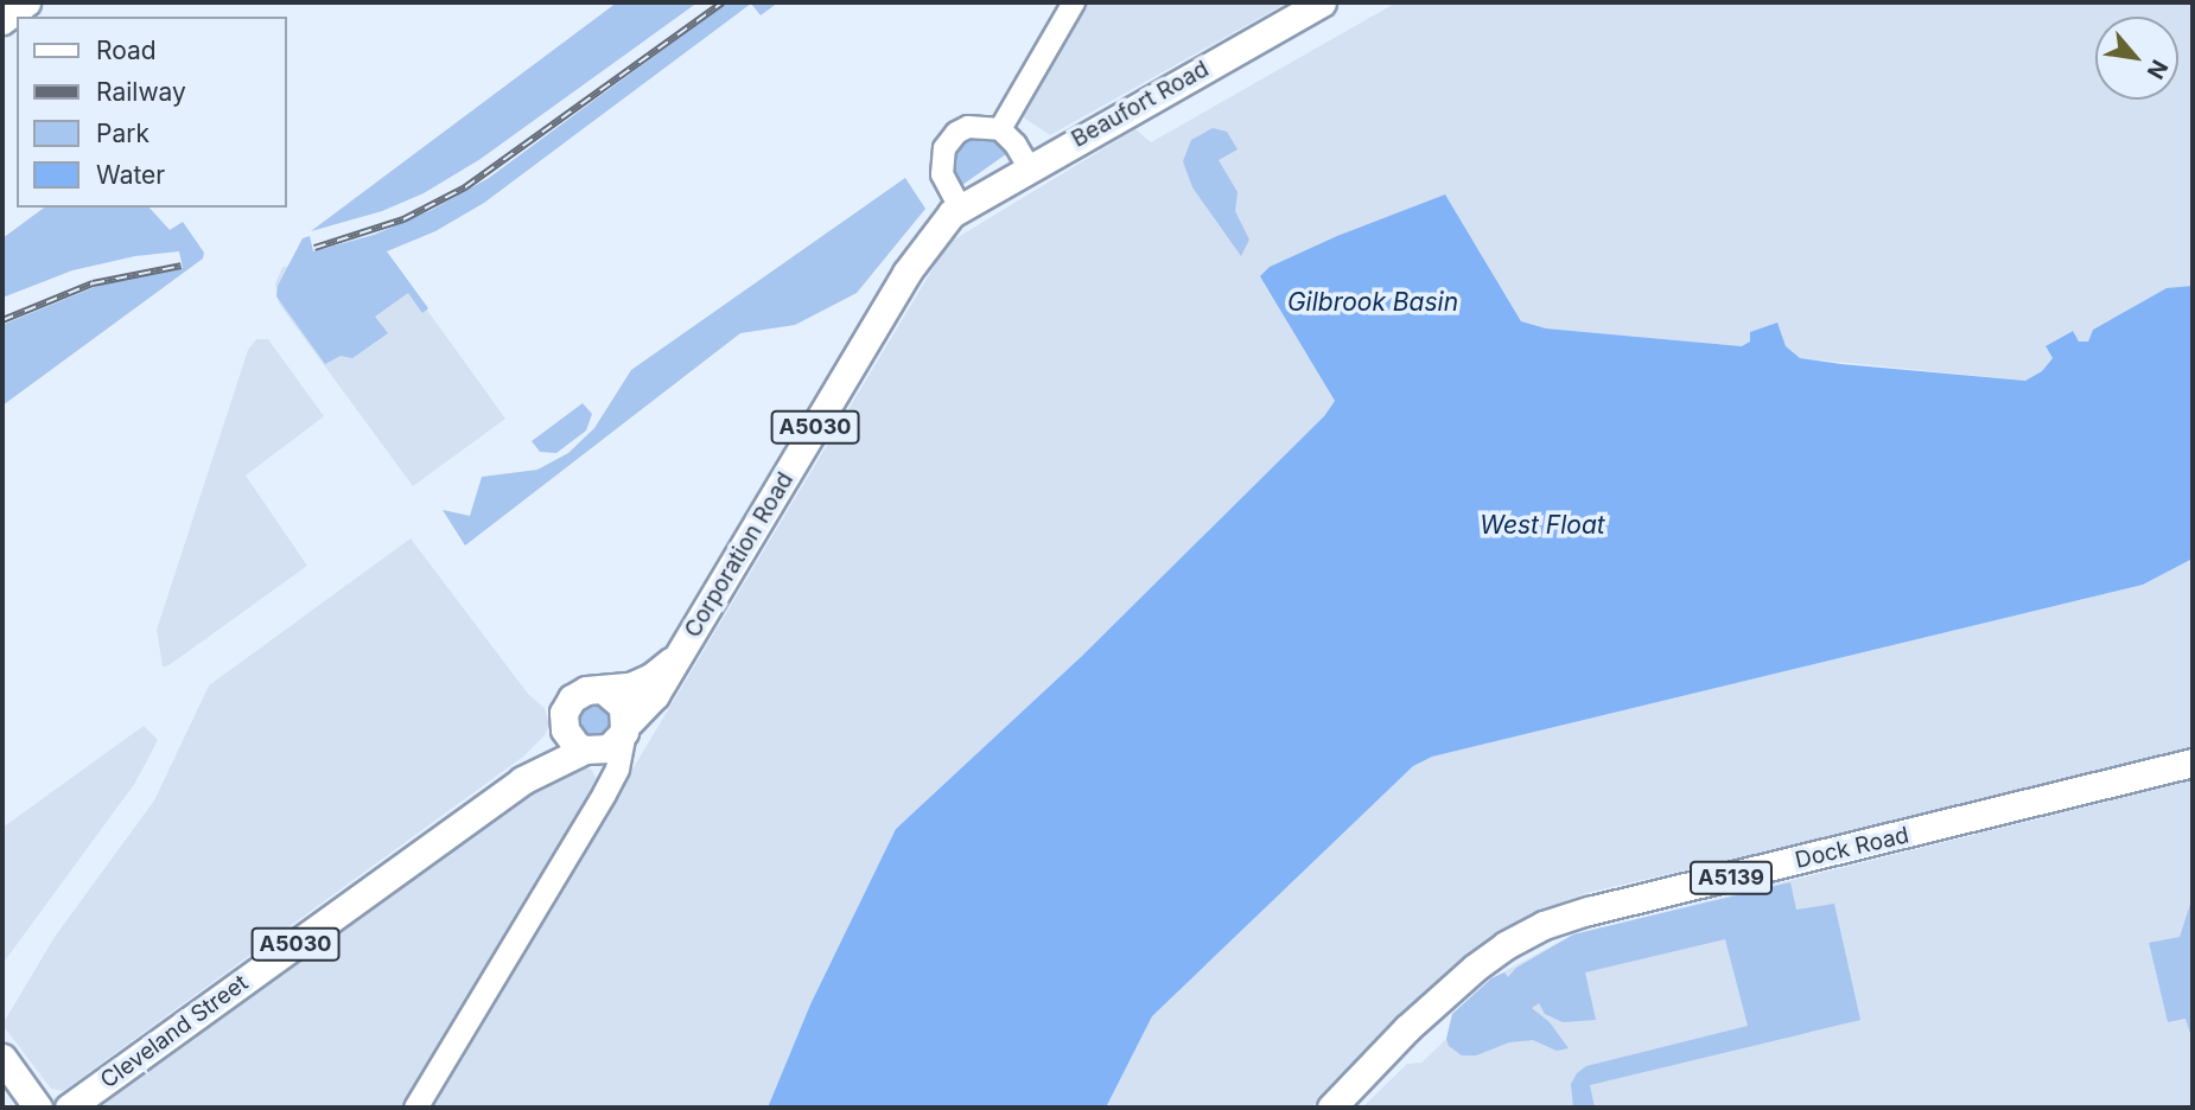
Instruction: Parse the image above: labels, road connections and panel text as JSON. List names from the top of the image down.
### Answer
{
  "streets": {
    "main road": [
      "Beaufort Road",
      "A5030",
      "Corporation Road",
      "Dock Road",
      "A5139",
      "Cleveland Street"
    ]
  },
  "crossings": [
    ["Beaufort Road", "Corporation Road"],
    ["Corporation Road", "Cleveland Street"]
  ],
  "water": ["Gilbrook Basin", "West Float"],
  "legend": [
    "Road",
    "Railway",
    "Park",
    "Water"
  ],
  "north": "bottom right"
}
